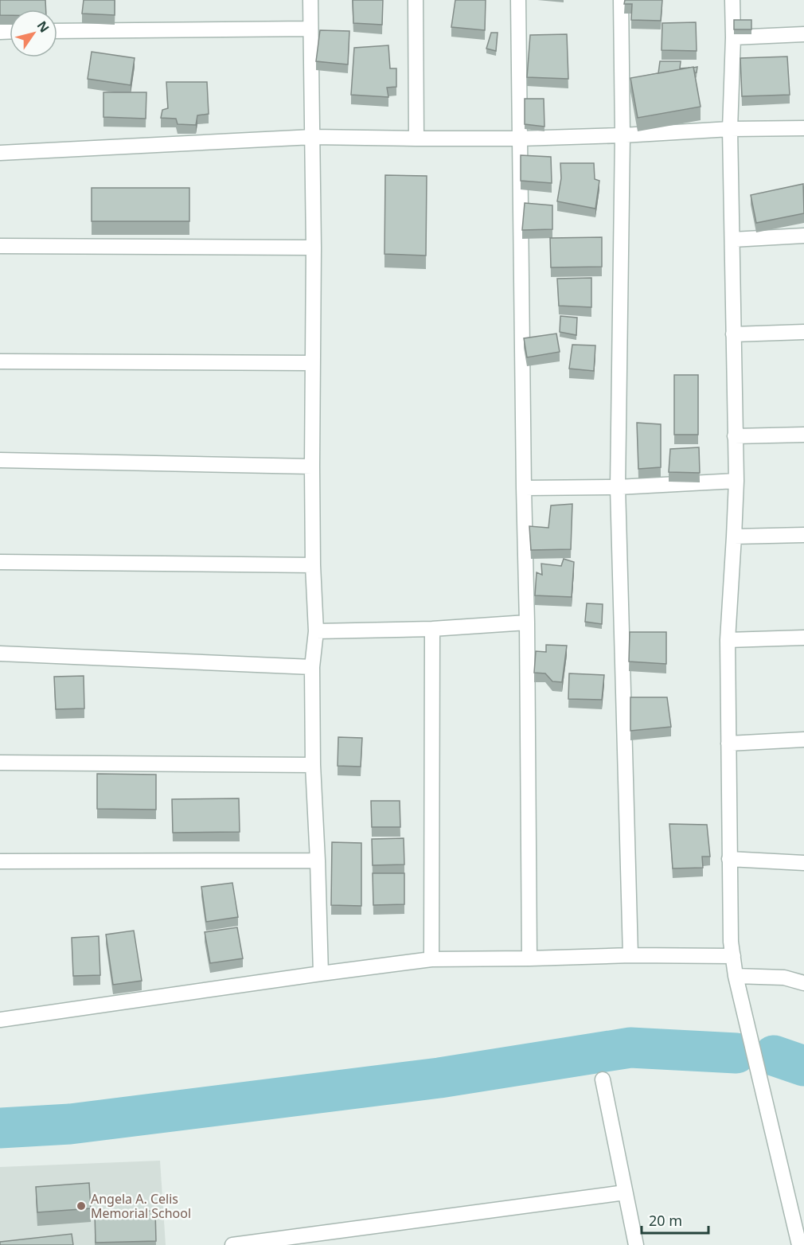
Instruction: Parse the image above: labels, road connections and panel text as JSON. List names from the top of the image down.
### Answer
{
  "places": ["Angela A. Celis Memorial School"],
  "scale_bar": "20 m",
  "north": "top right"
}
